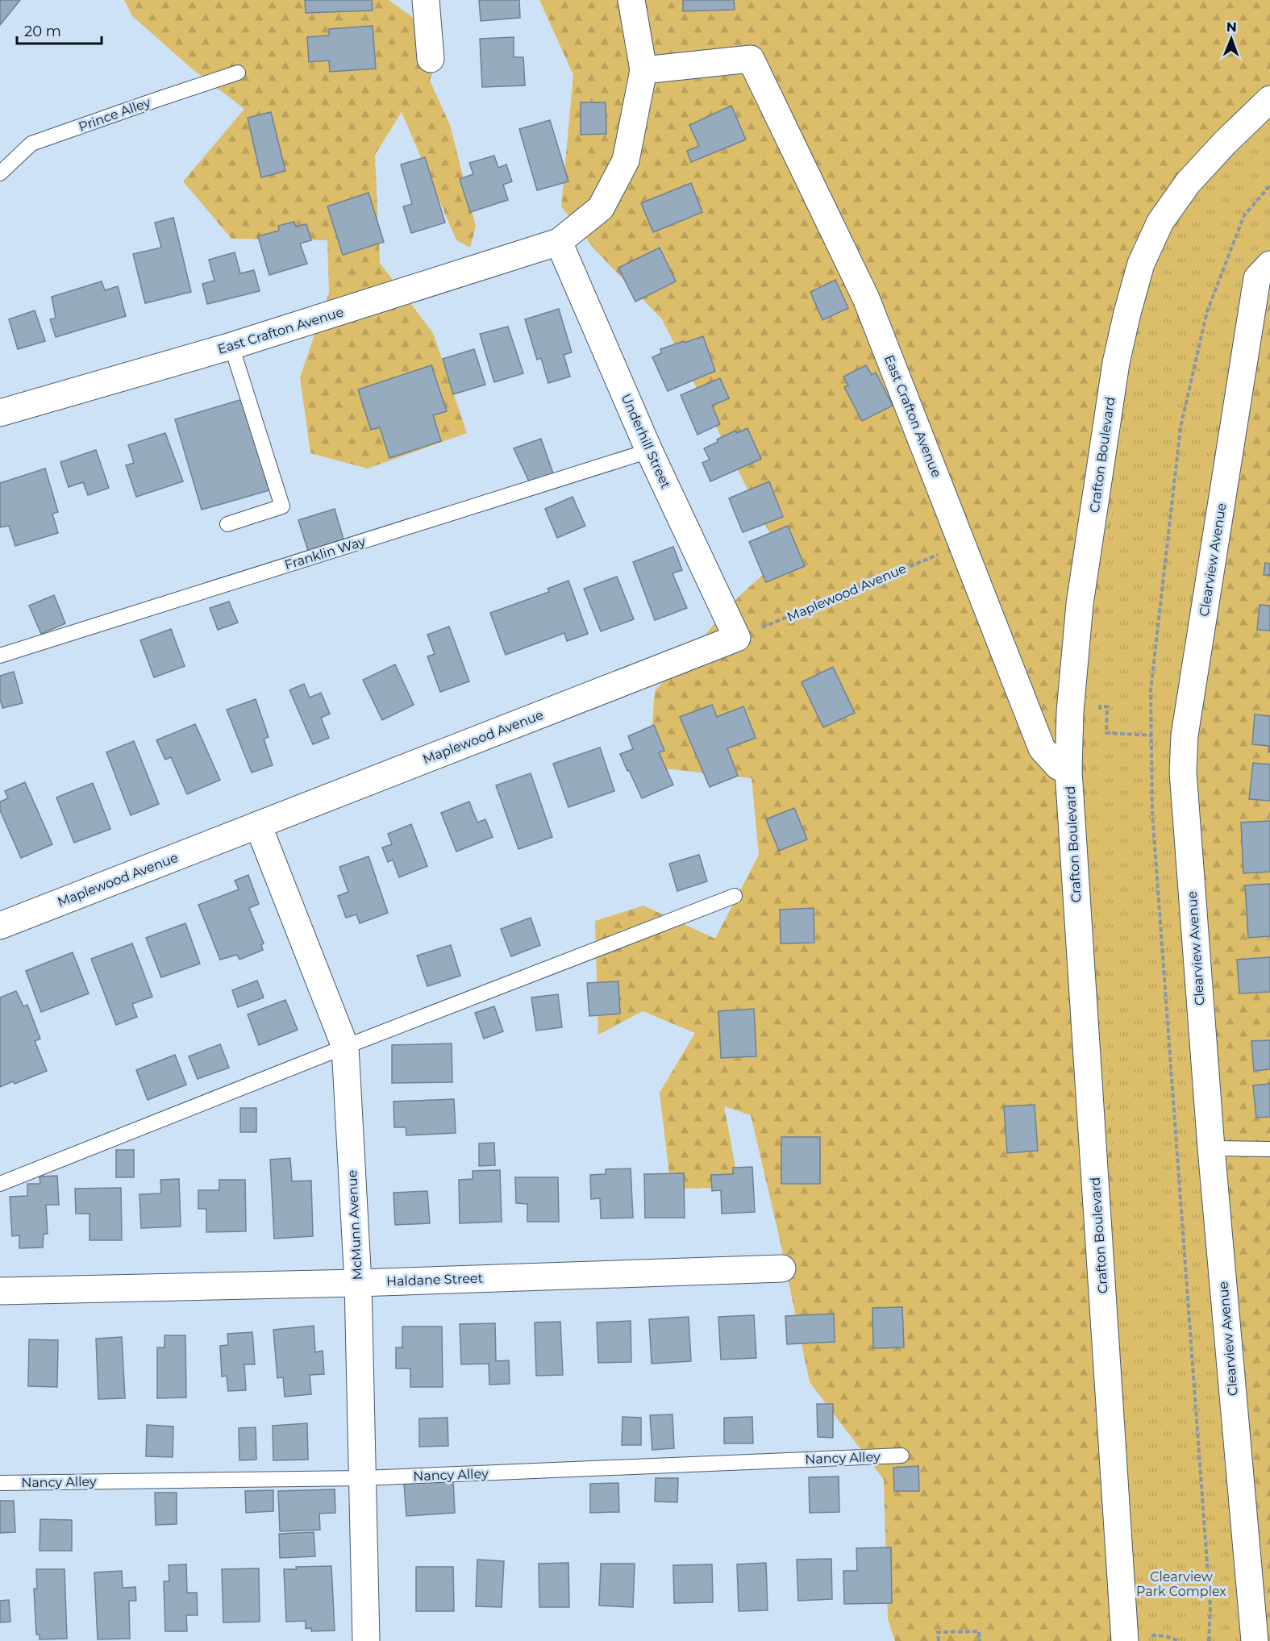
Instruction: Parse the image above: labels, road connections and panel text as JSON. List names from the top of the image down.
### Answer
{
  "streets": {
    "street": [
      "East Crafton Avenue",
      "Underhill Street",
      "Crafton Boulevard",
      "Clearview Avenue",
      "Maplewood Avenue",
      "McMunn Avenue",
      "Haldane Street"
    ],
    "lane": ["Prince Alley", "Franklin Way", "Nancy Alley"]
  },
  "crossings": [
    ["East Crafton Avenue", "Underhill Street"],
    ["East Crafton Avenue", "Crafton Boulevard"],
    ["East Crafton Avenue", "Maplewood Avenue"],
    ["Underhill Street", "Franklin Way"],
    ["Underhill Street", "Maplewood Avenue"],
    ["Maplewood Avenue", "McMunn Avenue"],
    ["McMunn Avenue", "Haldane Street"],
    ["McMunn Avenue", "Nancy Alley"]
  ],
  "parks": ["Clearview Park Complex"],
  "scale_bar": "20 m",
  "north": "top"
}
